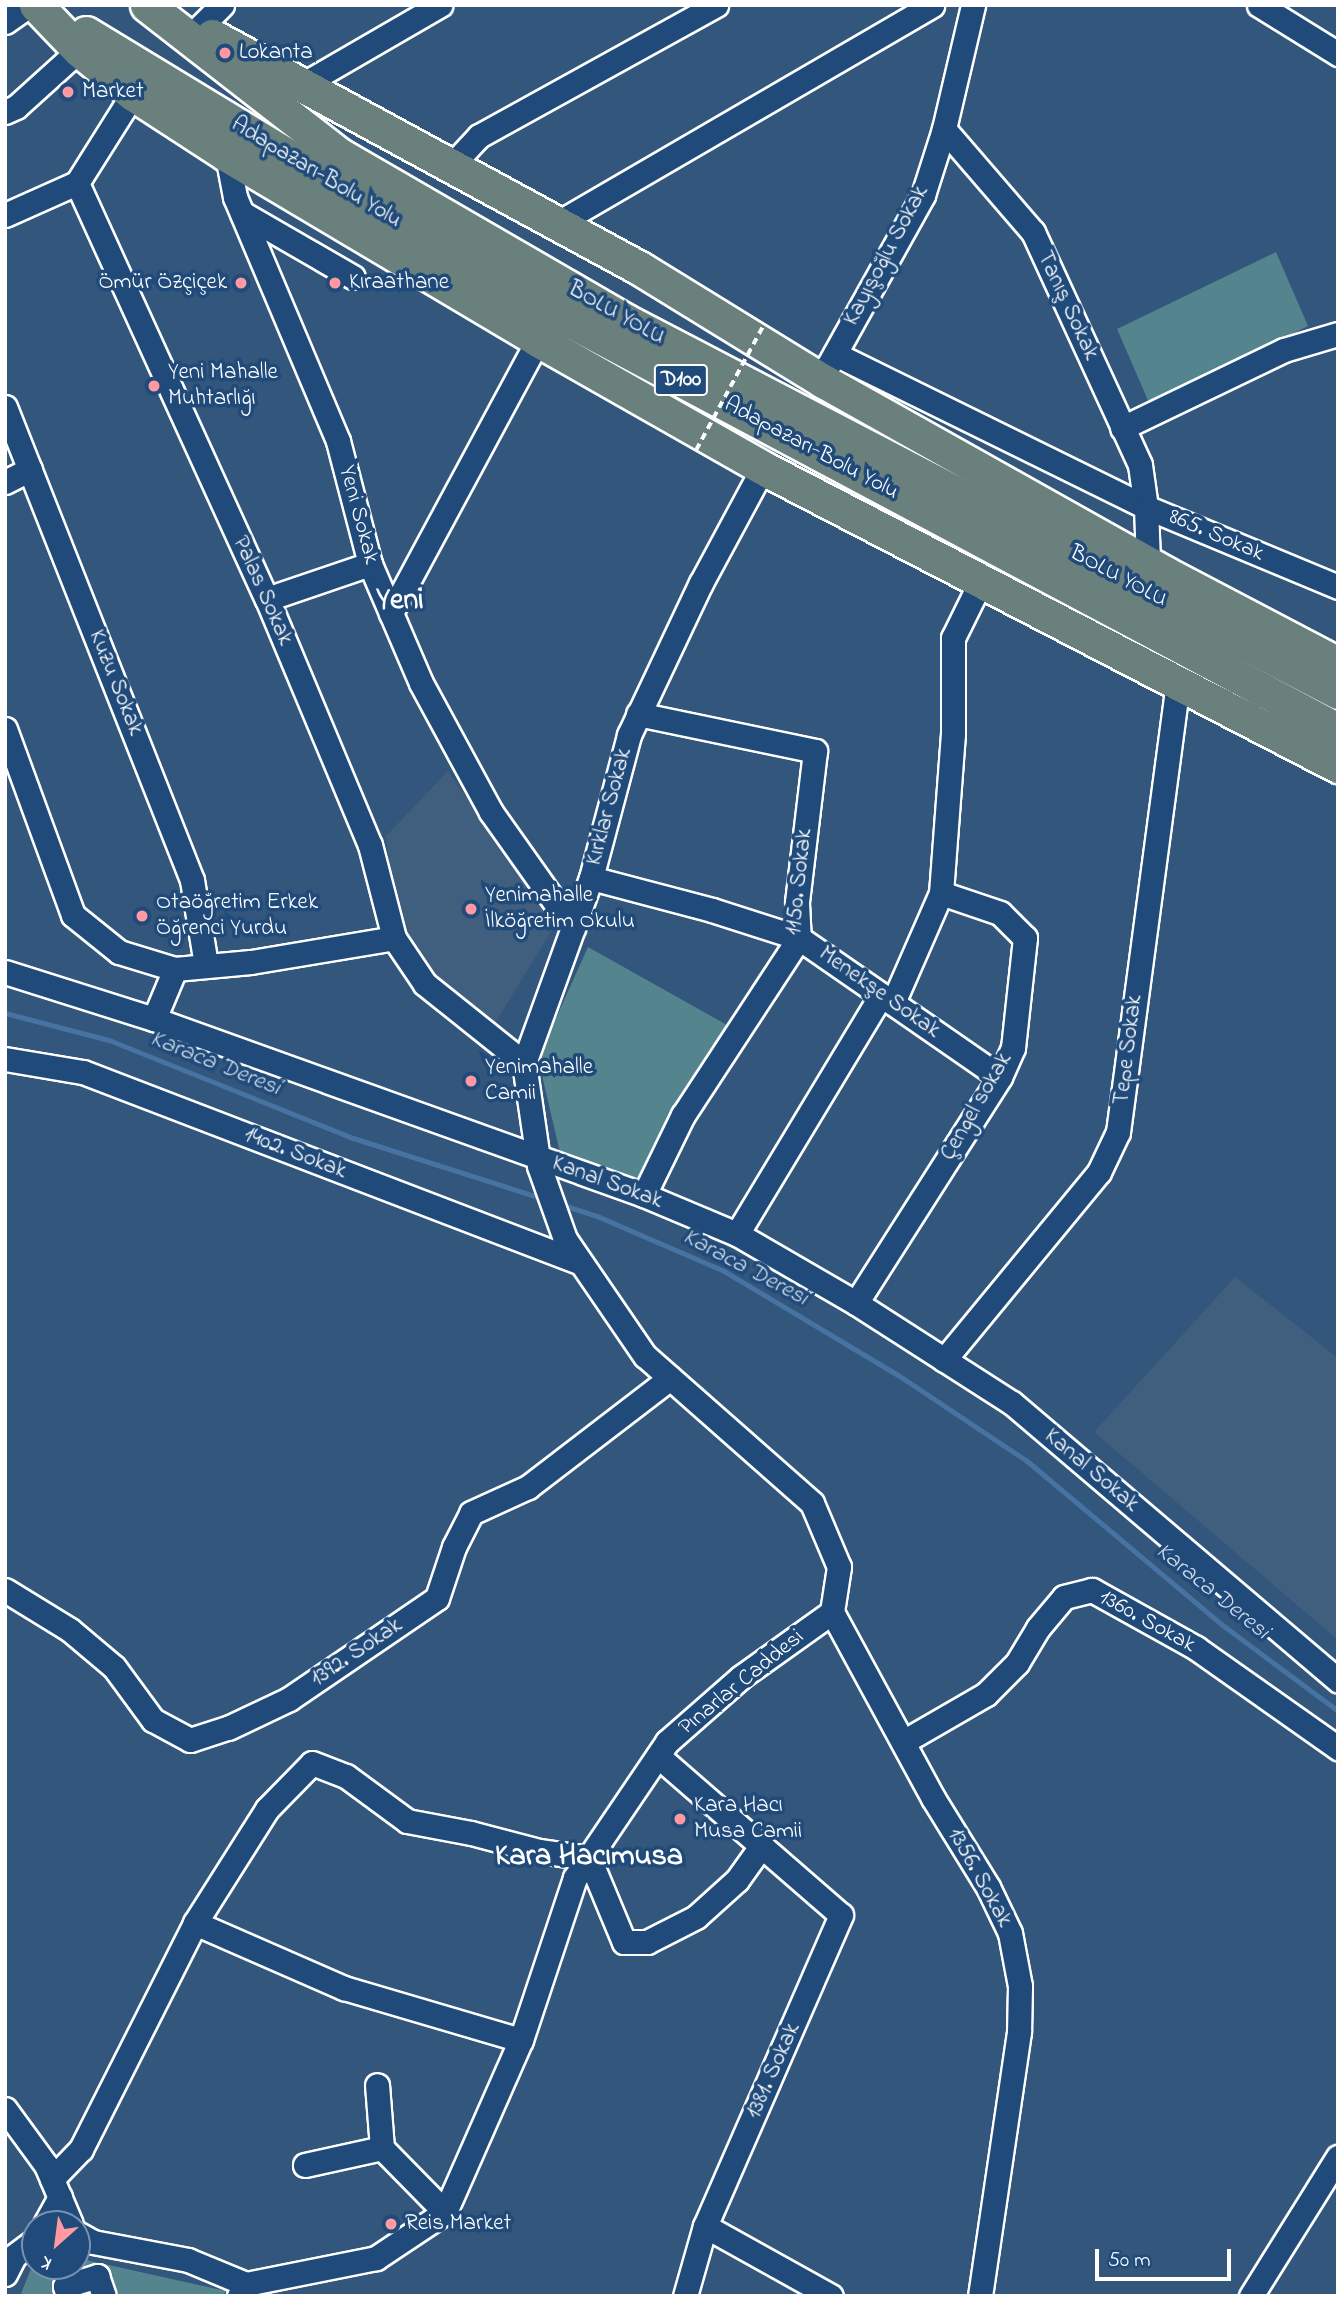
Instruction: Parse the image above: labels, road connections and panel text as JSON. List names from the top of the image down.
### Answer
{
  "streets": {
    "highway": ["Adapazarı-Bolu Yolu", "BOLU YOLU", "D100"],
    "street": [
      "Kayışoğlu Sokak",
      "Tanış Sokak",
      "Yeni Sokak",
      "865. Sokak",
      "Palas Sokak",
      "Kuzu Sokak",
      "Kırklar Sokak",
      "1150. Sokak",
      "Menekşe Sokak",
      "Tepe Sokak",
      "Çengel sokak",
      "1402. Sokak",
      "Kanal Sokak",
      "1360. Sokak",
      "1392. Sokak",
      "Pınarlar Caddesi",
      "1356. Sokak",
      "1381. Sokak"
    ]
  },
  "crossings": [
    ["Kayışoğlu Sokak", "Tanış Sokak"],
    ["Tanış Sokak", "865. Sokak"],
    ["Yeni Sokak", "Kırklar Sokak"],
    ["Palas Sokak", "Kırklar Sokak"],
    ["Kırklar Sokak", "1150. Sokak"],
    ["Kırklar Sokak", "Menekşe Sokak"],
    ["Kırklar Sokak", "1402. Sokak"],
    ["Kırklar Sokak", "Kanal Sokak"],
    ["1150. Sokak", "Menekşe Sokak"],
    ["1150. Sokak", "Kanal Sokak"],
    ["Menekşe Sokak", "Çengel sokak"],
    ["Tepe Sokak", "Kanal Sokak"],
    ["Çengel sokak", "Kanal Sokak"],
    ["1360. Sokak", "1356. Sokak"],
    ["Pınarlar Caddesi", "1356. Sokak"]
  ],
  "districts": ["Yeni", "Kara Hacımusa"],
  "water": ["Karaca Deresi"],
  "places": [
    "Lokanta",
    "Market",
    "Ömür Özçiçek",
    "Kıraathane",
    "Yeni Mahalle Muhtarlığı",
    "Yenimahalle İlköğretim Okulu",
    "Otaöğretim Erkek Öğrenci Yurdu",
    "Yenimahalle Camii",
    "Kara Hacı Musa Camii",
    "Reis Market"
  ],
  "scale_bar": "50 m",
  "north": "bottom left"
}
